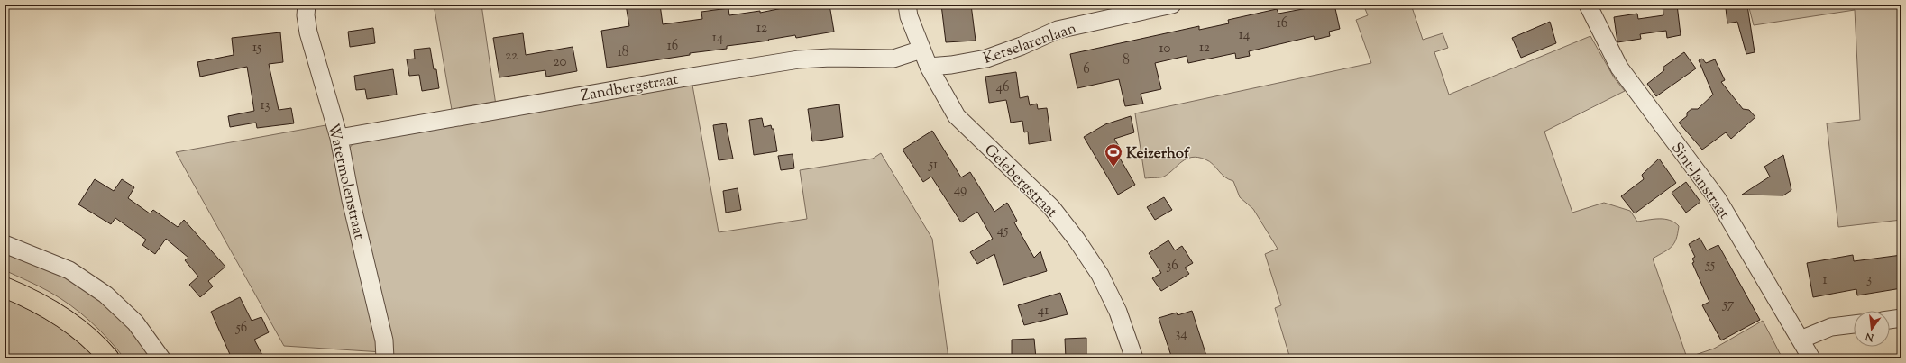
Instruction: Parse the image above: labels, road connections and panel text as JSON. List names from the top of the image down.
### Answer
{
  "streets": {
    "street": [
      "Kerselarenlaan",
      "Zandbergstraat",
      "Gelebergstraat",
      "Sint-Janstraat",
      "Watermolenstraat"
    ]
  },
  "crossings": [
    ["Kerselarenlaan", "Gelebergstraat"],
    ["Zandbergstraat", "Gelebergstraat"],
    ["Zandbergstraat", "Watermolenstraat"]
  ],
  "places": {
    "sports": ["Keizerhof"]
  },
  "house_numbers": [
    "16",
    "12",
    "14",
    "14",
    "16",
    "15",
    "12",
    "10",
    "18",
    "22",
    "8",
    "20",
    "6",
    "46",
    "13",
    "51",
    "49",
    "45",
    "55",
    "36",
    "3",
    "1",
    "57",
    "41",
    "56",
    "34"
  ],
  "north": "bottom"
}
